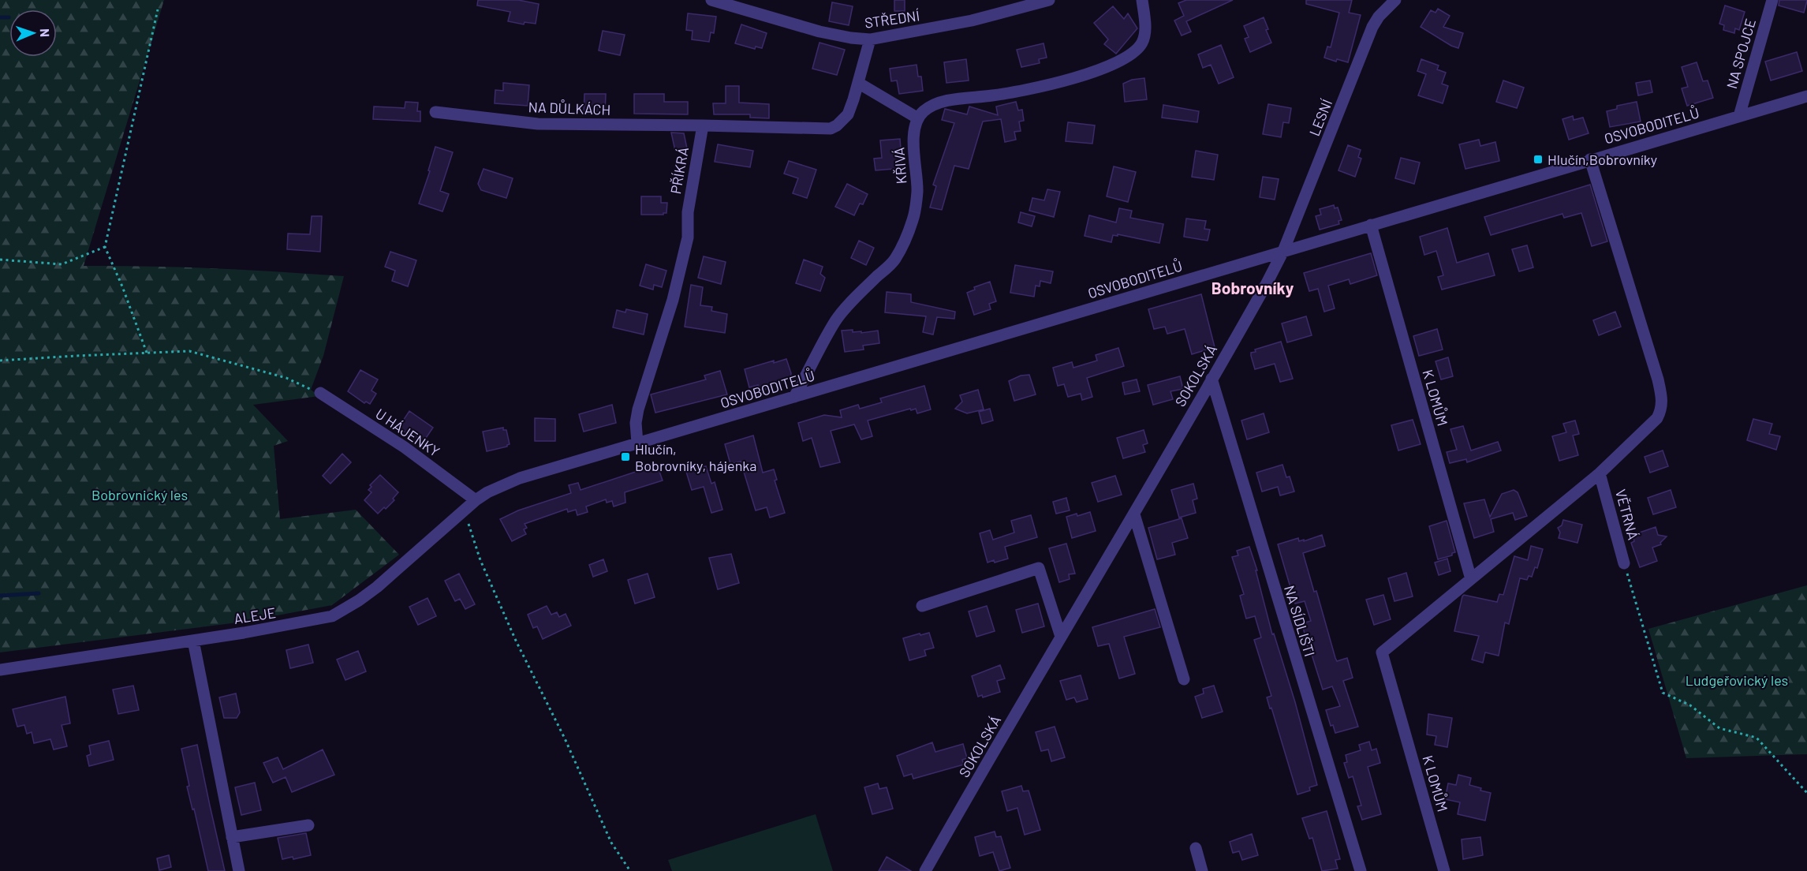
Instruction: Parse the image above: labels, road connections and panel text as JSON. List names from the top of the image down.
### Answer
{
  "streets": {
    "street": [
      "STŘEDNÍ",
      "NA SPOJCE",
      "NA DŮLKÁCH",
      "LESNÍ",
      "OSVOBODITELŮ",
      "KŘIVÁ",
      "PŘÍKRÁ",
      "SOKOLSKÁ",
      "K LOMŮM",
      "U HÁJENKY",
      "VĚTRNÁ",
      "ALEJE",
      "NA SÍDLIŠTI"
    ]
  },
  "crossings": [
    ["NA SPOJCE", "OSVOBODITELŮ"],
    ["NA DŮLKÁCH", "PŘÍKRÁ"],
    ["LESNÍ", "OSVOBODITELŮ"],
    ["LESNÍ", "SOKOLSKÁ"],
    ["OSVOBODITELŮ", "KŘIVÁ"],
    ["OSVOBODITELŮ", "PŘÍKRÁ"],
    ["OSVOBODITELŮ", "SOKOLSKÁ"],
    ["OSVOBODITELŮ", "K LOMŮM"],
    ["OSVOBODITELŮ", "U HÁJENKY"],
    ["OSVOBODITELŮ", "ALEJE"],
    ["SOKOLSKÁ", "NA SÍDLIŠTI"],
    ["K LOMŮM", "VĚTRNÁ"],
    ["U HÁJENKY", "ALEJE"]
  ],
  "districts": ["Bobrovníky"],
  "parks": ["Bobrovnický les", "Ludgeřovický les"],
  "places": {
    "transit": ["Hlučín,Bobrovníky", "Hlučín, Bobrovníky, hájenka"]
  },
  "north": "right"
}
